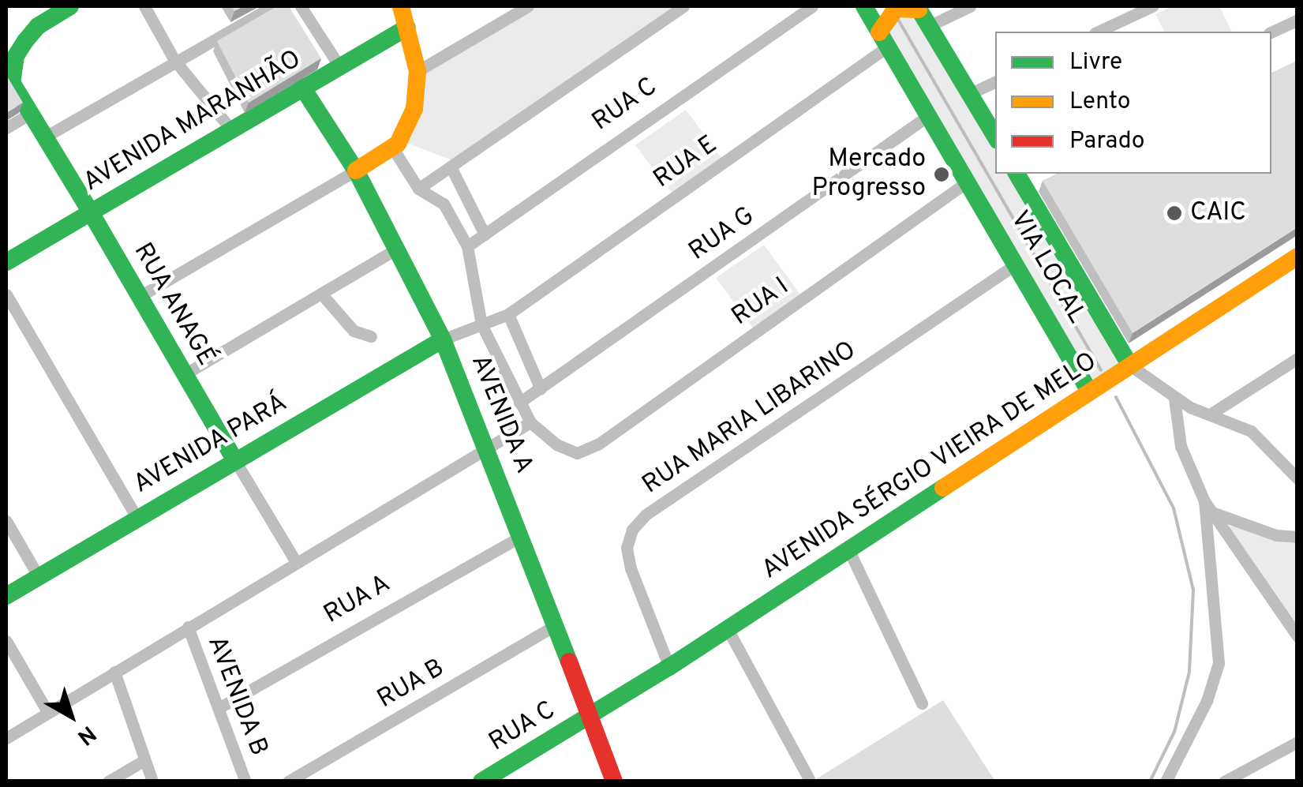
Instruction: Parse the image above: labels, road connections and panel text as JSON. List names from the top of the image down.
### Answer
{
  "streets": {
    "street": [
      "RUA C",
      "AVENIDA MARANHÃO",
      "RUA E",
      "RUA G",
      "VIA LOCAL",
      "RUA I",
      "RUA ANAGÉ",
      "AVENIDA A",
      "RUA MARIA LIBARINO",
      "AVENIDA PARÁ",
      "AVENIDA SÉRGIO VIEIRA DE MELO",
      "RUA A",
      "RUA B",
      "AVENIDA B"
    ]
  },
  "crossings": [
    ["RUA C", "AVENIDA A"],
    ["RUA C", "AVENIDA SÉRGIO VIEIRA DE MELO"],
    ["AVENIDA MARANHÃO", "RUA ANAGÉ"],
    ["AVENIDA MARANHÃO", "AVENIDA A"],
    ["RUA E", "VIA LOCAL"],
    ["RUA E", "AVENIDA A"],
    ["RUA E", "AVENIDA PARÁ"],
    ["RUA G", "VIA LOCAL"],
    ["RUA G", "AVENIDA A"],
    ["VIA LOCAL", "RUA I"],
    ["VIA LOCAL", "RUA MARIA LIBARINO"],
    ["VIA LOCAL", "AVENIDA SÉRGIO VIEIRA DE MELO"],
    ["RUA I", "AVENIDA A"],
    ["RUA ANAGÉ", "AVENIDA PARÁ"],
    ["AVENIDA A", "AVENIDA PARÁ"],
    ["AVENIDA A", "AVENIDA SÉRGIO VIEIRA DE MELO"],
    ["AVENIDA A", "RUA A"],
    ["AVENIDA A", "RUA B"],
    ["RUA MARIA LIBARINO", "AVENIDA SÉRGIO VIEIRA DE MELO"],
    ["RUA A", "AVENIDA B"]
  ],
  "places": ["Mercado Progresso", "CAIC"],
  "legend": ["Livre", "Lento", "Parado"],
  "north": "bottom right"
}
